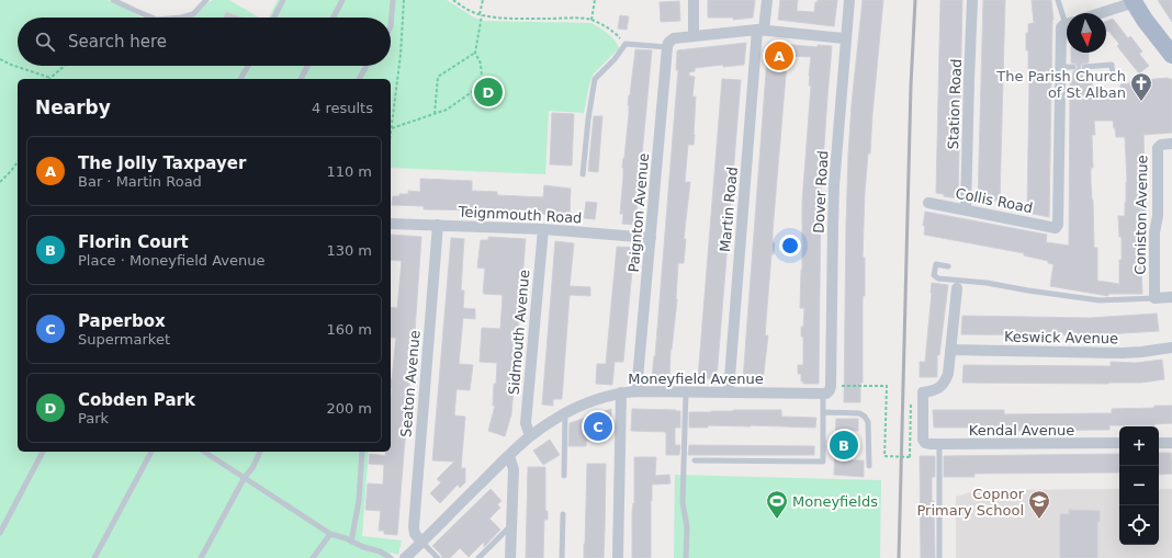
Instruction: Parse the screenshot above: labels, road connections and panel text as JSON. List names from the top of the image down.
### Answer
{
  "streets": {
    "street": [
      "Station Road",
      "Dover Road",
      "Collis Road",
      "Martin Road",
      "Paignton Avenue",
      "Teignmouth Road",
      "Coniston Avenue",
      "Sidmouth Avenue",
      "Keswick Avenue",
      "Moneyfield Avenue",
      "Seaton Avenue",
      "Kendal Avenue"
    ]
  },
  "crossings": [
    ["Station Road", "Collis Road"],
    ["Dover Road", "Moneyfield Avenue"],
    ["Martin Road", "Moneyfield Avenue"],
    ["Paignton Avenue", "Teignmouth Road"],
    ["Paignton Avenue", "Moneyfield Avenue"],
    ["Teignmouth Road", "Sidmouth Avenue"],
    ["Teignmouth Road", "Seaton Avenue"],
    ["Sidmouth Avenue", "Moneyfield Avenue"],
    ["Keswick Avenue", "Kendal Avenue"],
    ["Moneyfield Avenue", "Seaton Avenue"]
  ],
  "places": {
    "church": ["The Parish Church of St Alban"],
    "sports": ["Moneyfields"],
    "school or university": ["Copnor Primary School"]
  },
  "north": "bottom",
  "page": {
    "search": "Search here",
    "pins": [
      "A",
      "D",
      "C",
      "B"
    ],
    "heading": ["Nearby", "4 results"],
    "list": [
      {
        "mark": "A",
        "name": "The Jolly Taxpayer",
        "note": "Bar · Martin Road",
        "value": "110 m"
      },
      {
        "mark": "B",
        "name": "Florin Court",
        "note": "Place · Moneyfield Avenue",
        "value": "130 m"
      },
      {
        "mark": "C",
        "name": "Paperbox",
        "note": "Supermarket",
        "value": "160 m"
      },
      {
        "mark": "D",
        "name": "Cobden Park",
        "note": "Park",
        "value": "200 m"
      }
    ],
    "map_buttons": ["+", "−"]
  }
}
